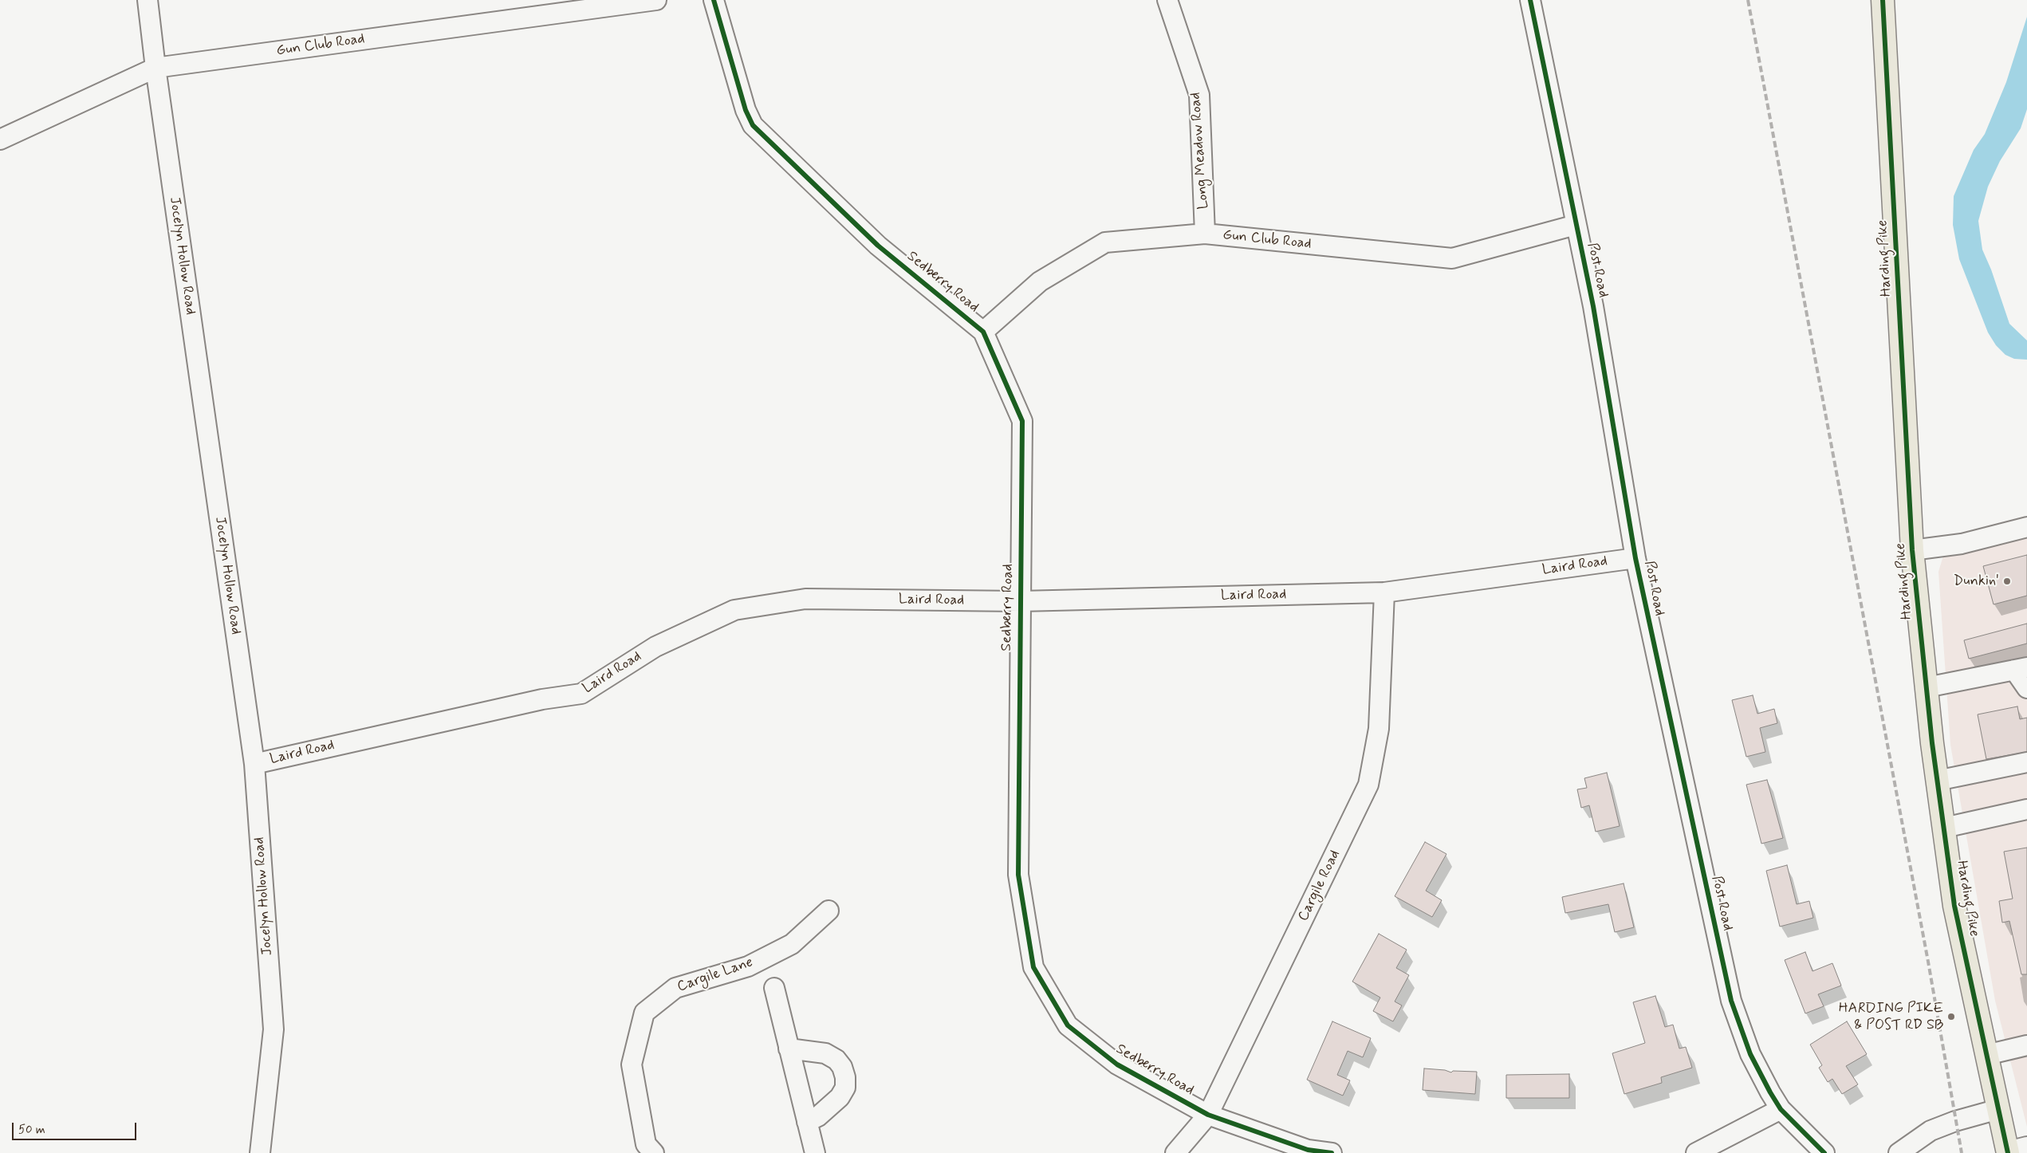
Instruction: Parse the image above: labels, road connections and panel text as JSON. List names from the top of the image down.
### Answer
{
  "streets": {
    "main road": ["Harding Pike"],
    "street": [
      "Gun Club Road",
      "Long Meadow Road",
      "Jocelyn Hollow Road",
      "Post Road",
      "Sedberry Road",
      "Laird Road",
      "Cargile Road",
      "Cargile Lane"
    ]
  },
  "crossings": [
    ["Gun Club Road", "Long Meadow Road"],
    ["Gun Club Road", "Jocelyn Hollow Road"],
    ["Gun Club Road", "Post Road"],
    ["Gun Club Road", "Sedberry Road"],
    ["Jocelyn Hollow Road", "Laird Road"],
    ["Post Road", "Laird Road"],
    ["Sedberry Road", "Laird Road"],
    ["Sedberry Road", "Cargile Road"],
    ["Laird Road", "Cargile Road"]
  ],
  "places": ["Dunkin'", "HARDING PIKE & POST RD SB"],
  "scale_bar": "50 m"
}
